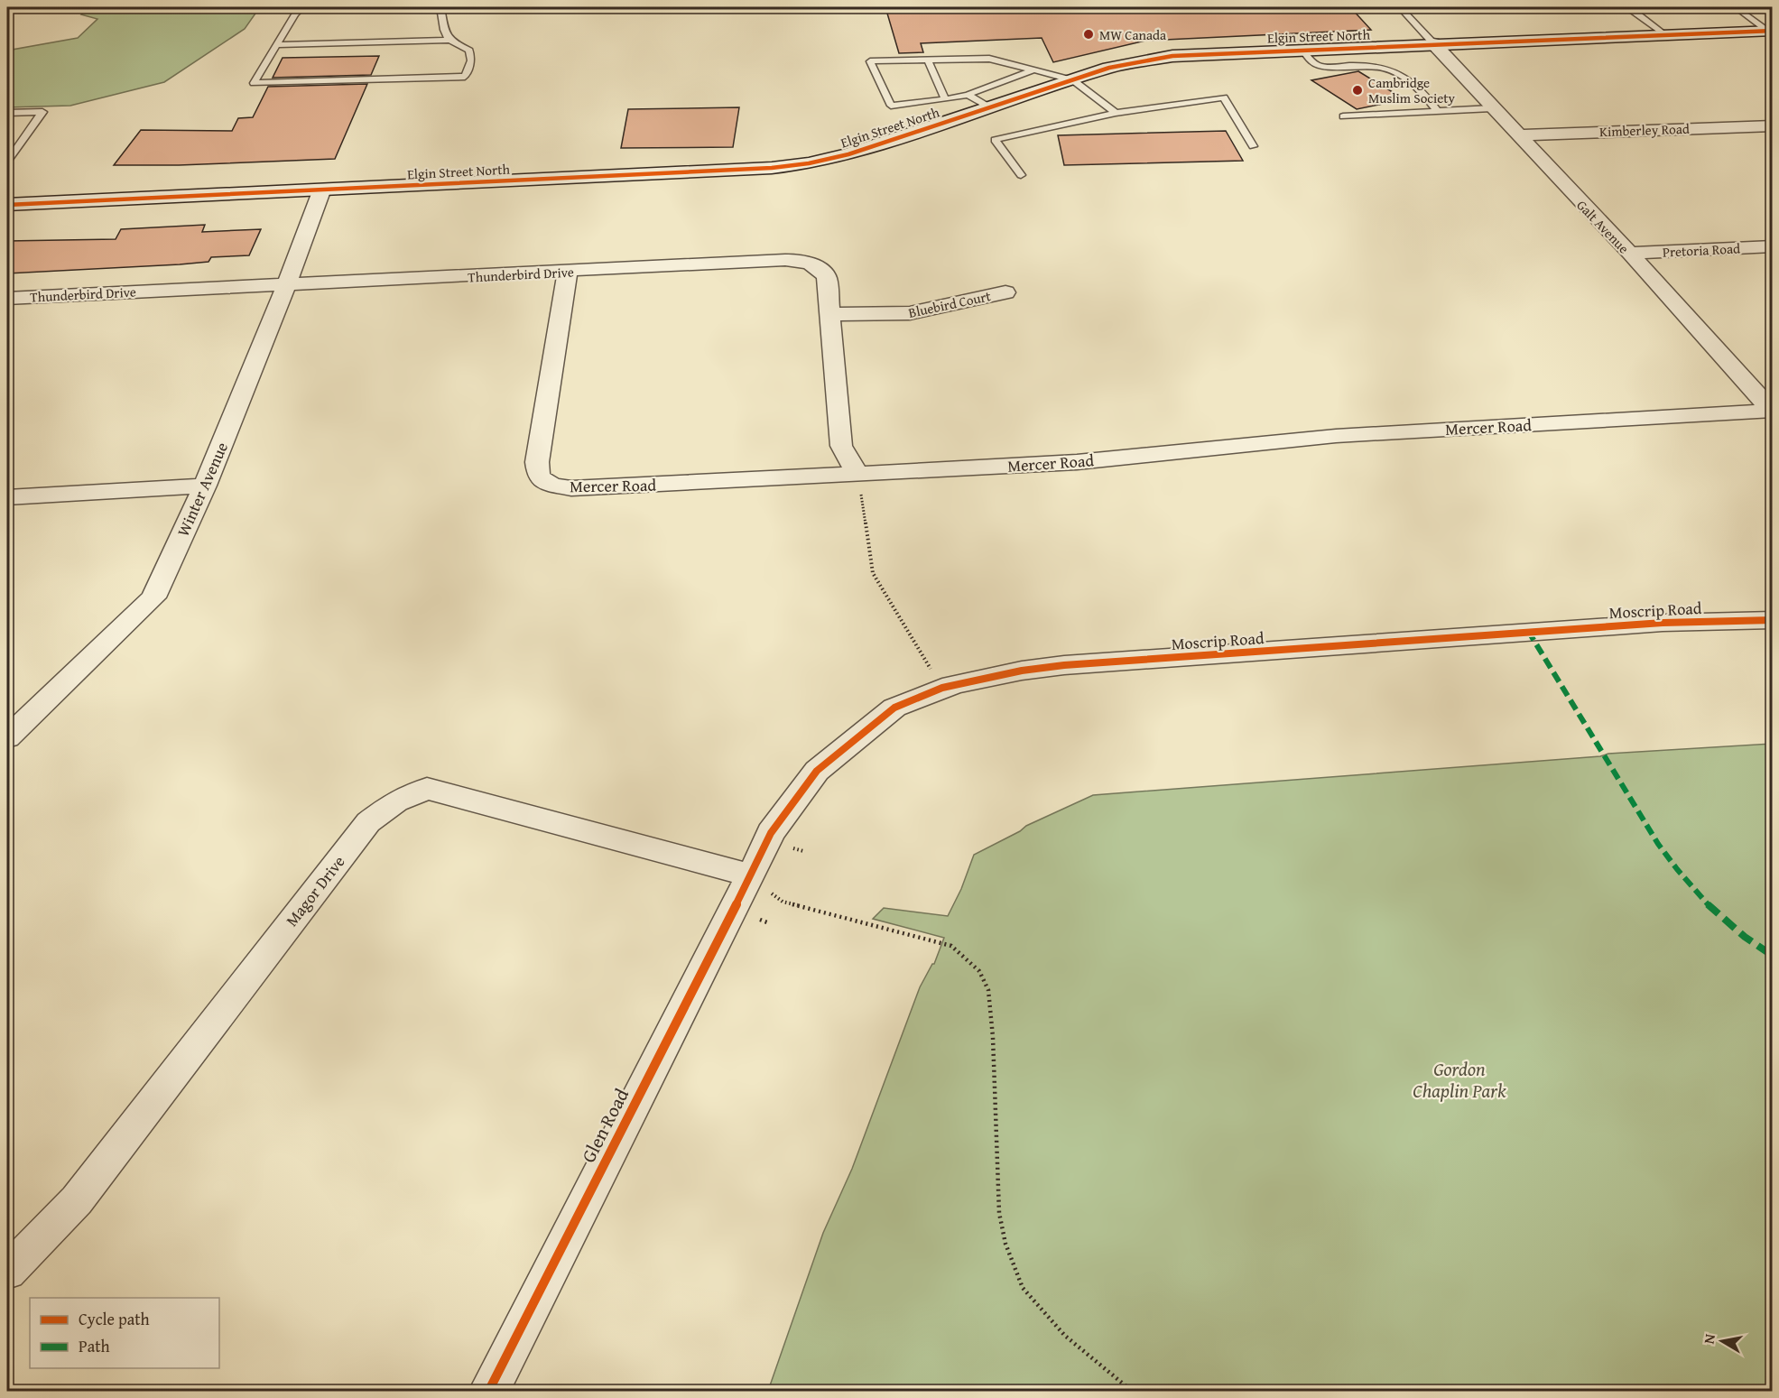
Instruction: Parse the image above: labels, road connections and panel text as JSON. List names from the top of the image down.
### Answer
{
  "streets": {
    "street": [
      "Elgin Street North",
      "Kimberley Road",
      "Galt Avenue",
      "Pretoria Road",
      "Thunderbird Drive",
      "Bluebird Court",
      "Mercer Road",
      "Winter Avenue",
      "Moscrip Road",
      "Magor Drive",
      "Glen Road"
    ]
  },
  "crossings": [
    ["Elgin Street North", "Galt Avenue"],
    ["Elgin Street North", "Winter Avenue"],
    ["Kimberley Road", "Galt Avenue"],
    ["Galt Avenue", "Pretoria Road"],
    ["Galt Avenue", "Mercer Road"],
    ["Thunderbird Drive", "Bluebird Court"],
    ["Thunderbird Drive", "Mercer Road"],
    ["Thunderbird Drive", "Winter Avenue"],
    ["Moscrip Road", "Magor Drive"],
    ["Moscrip Road", "Glen Road"],
    ["Magor Drive", "Glen Road"]
  ],
  "parks": ["Gordon Chaplin Park"],
  "places": ["MW Canada", "Cambridge Muslim Society"],
  "legend": ["Cycle path", "Path"],
  "north": "left"
}
